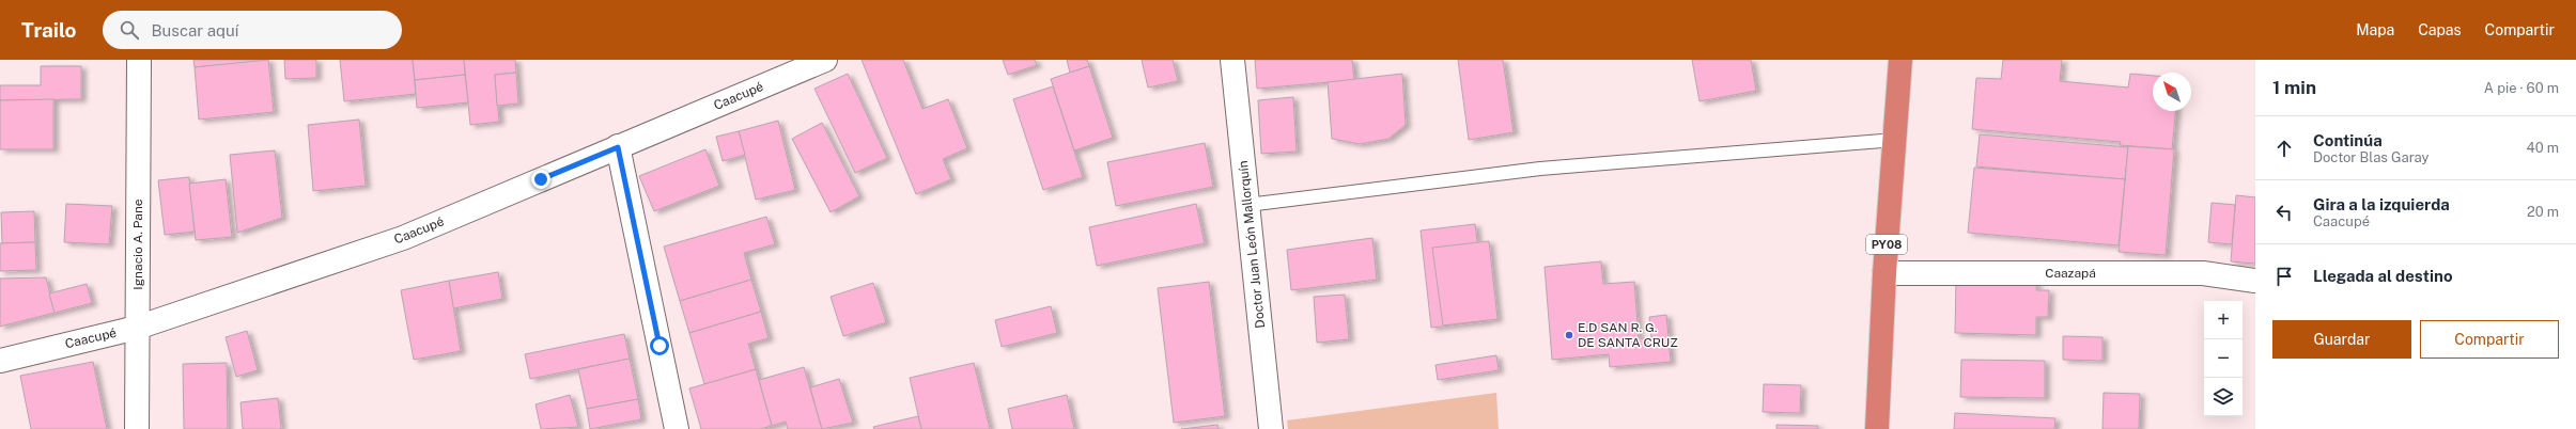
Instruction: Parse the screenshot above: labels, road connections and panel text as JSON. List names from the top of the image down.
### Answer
{
  "streets": {
    "highway": ["PY08"],
    "street": [
      "Caacupé",
      "Ignacio A. Pane",
      "Doctor Juan León Mallorquín",
      "Caazapá"
    ]
  },
  "crossings": [
    ["Caacupé", "Ignacio A. Pane"],
    ["PY08", "Caazapá"]
  ],
  "places": ["E.D SAN R. G. DE SANTA CRUZ"],
  "north": "top left",
  "page": {
    "header": "Trailo",
    "search": "Buscar aquí",
    "nav": ["Mapa", "Capas", "Compartir"],
    "heading": ["1 min", "A pie · 60 m"],
    "list": [
      ["Continúa", "Doctor Blas Garay", "40 m"],
      ["Gira a la izquierda", "Caacupé", "20 m"],
      "Llegada al destino"
    ],
    "map_buttons": ["+", "−"],
    "buttons": ["Guardar", "Compartir"]
  }
}
